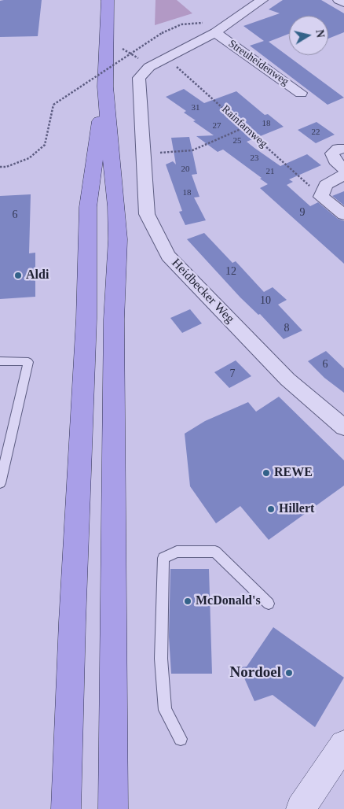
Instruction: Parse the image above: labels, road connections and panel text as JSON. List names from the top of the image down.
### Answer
{
  "streets": {
    "street": ["Streuheidenweg", "Heidbecker Weg"],
    "path": ["Rainfarnweg"]
  },
  "crossings": [
    ["Streuheidenweg", "Rainfarnweg"],
    ["Streuheidenweg", "Heidbecker Weg"],
    ["Rainfarnweg", "Heidbecker Weg"]
  ],
  "places": [
    "Aldi",
    "REWE",
    "Hillert",
    "McDonald's",
    "Nordoel"
  ],
  "house_numbers": [
    "31",
    "18",
    "27",
    "22",
    "25",
    "23",
    "20",
    "21",
    "18",
    "9",
    "6",
    "12",
    "10",
    "8",
    "6",
    "7"
  ],
  "north": "right"
}
